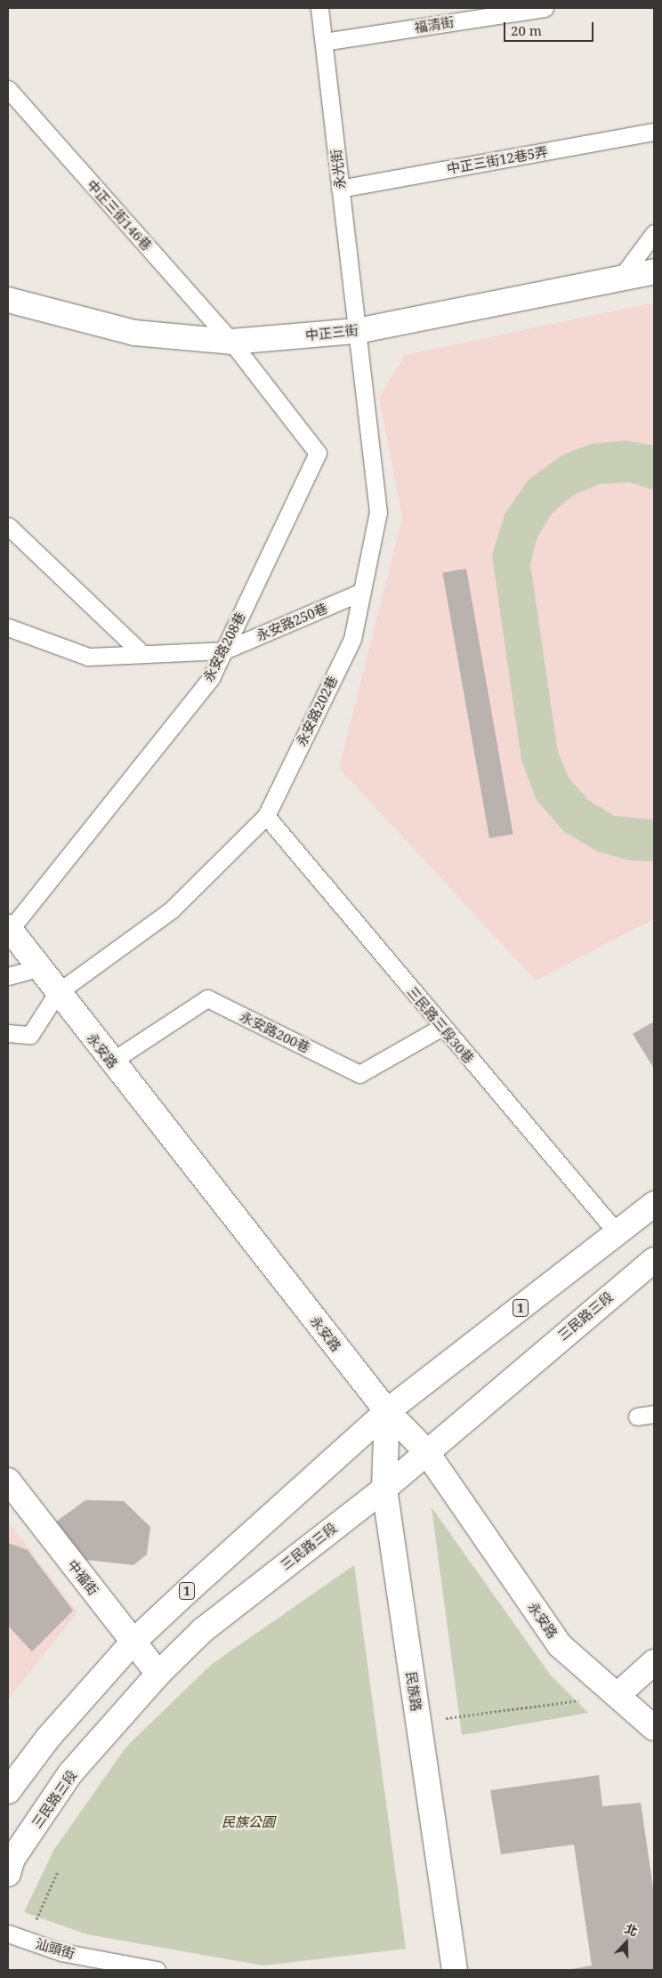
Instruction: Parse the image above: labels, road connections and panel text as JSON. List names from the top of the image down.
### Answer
{
  "streets": {
    "main road": [
      "中正三街",
      "永安路",
      "1",
      "三民路三段",
      "中福街",
      "民族路"
    ],
    "lane": [
      "福清街",
      "中正三街12巷5弄",
      "永光街",
      "中正三街146巷",
      "永安路250巷",
      "永安路208巷",
      "永安路202巷",
      "三民路三段30巷",
      "永安路200巷",
      "汕頭街"
    ]
  },
  "crossings": [
    ["福清街", "永光街"],
    ["中正三街12巷5弄", "永光街"],
    ["永光街", "中正三街"],
    ["永光街", "永安路202巷"],
    ["中正三街146巷", "中正三街"],
    ["中正三街146巷", "永安路208巷"],
    ["中正三街", "永安路208巷"],
    ["中正三街", "永安路202巷"],
    ["永安路250巷", "永安路208巷"],
    ["永安路250巷", "永安路202巷"],
    ["永安路208巷", "永安路"],
    ["永安路202巷", "三民路三段30巷"],
    ["永安路202巷", "永安路"],
    ["三民路三段30巷", "永安路200巷"],
    ["三民路三段30巷", "1"],
    ["永安路200巷", "永安路"],
    ["永安路", "1"],
    ["永安路", "三民路三段"],
    ["永安路", "民族路"],
    ["1", "中福街"],
    ["1", "民族路"],
    ["三民路三段", "中福街"],
    ["三民路三段", "民族路"]
  ],
  "parks": ["民族公園"],
  "scale_bar": "20 m",
  "north": "top"
}
